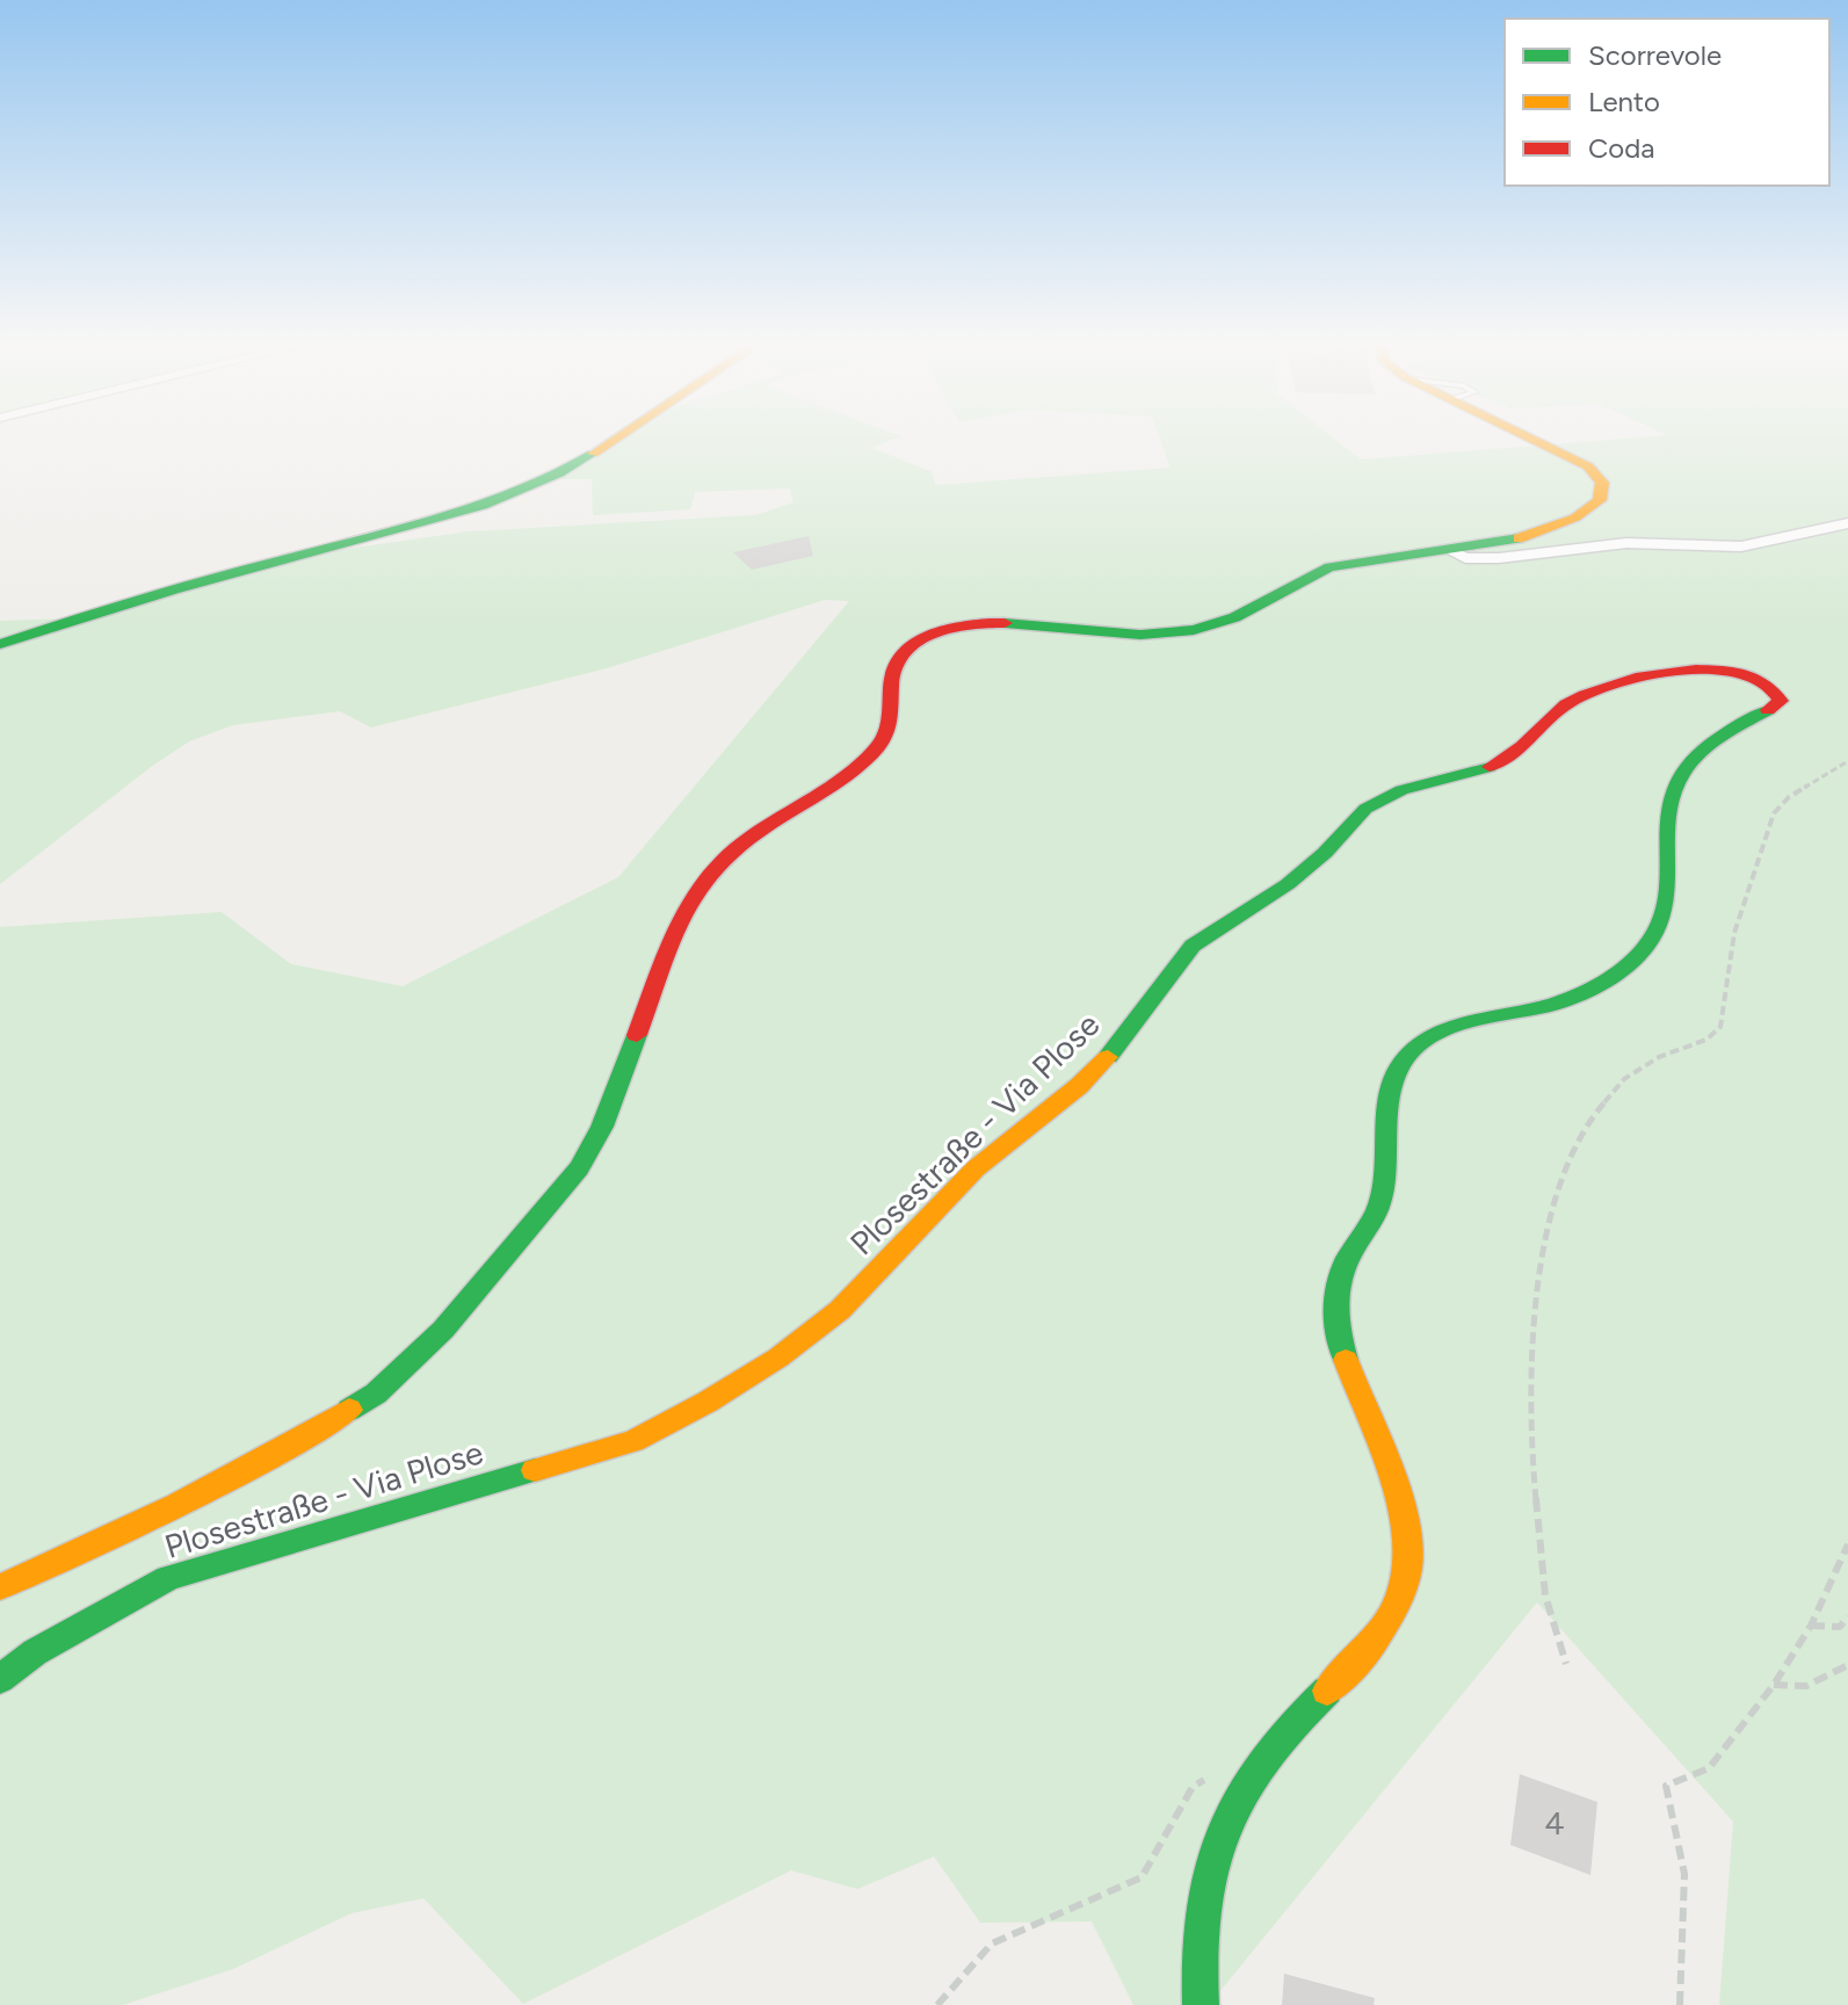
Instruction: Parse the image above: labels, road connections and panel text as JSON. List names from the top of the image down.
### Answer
{
  "streets": {
    "street": ["Plosestraße - Via Plose"]
  },
  "house_numbers": ["4"],
  "legend": ["Scorrevole", "Lento", "Coda"]
}
